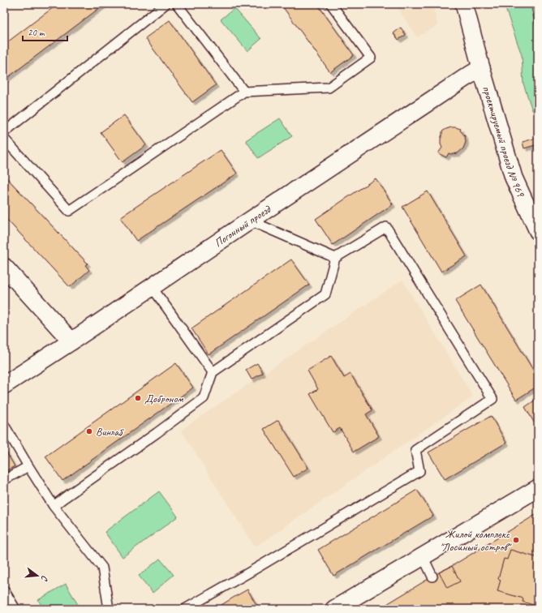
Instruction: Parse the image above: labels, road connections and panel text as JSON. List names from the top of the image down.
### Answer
{
  "streets": {
    "street": ["проектируемый проезд № 969", "Погонный проезд"]
  },
  "crossings": [
    ["проектируемый проезд № 969", "Погонный проезд"]
  ],
  "places": ["Доброном", "Винлаб", "Жилой комплекс \"Лосиный остров\""],
  "scale_bar": "20 m",
  "north": "right"
}
